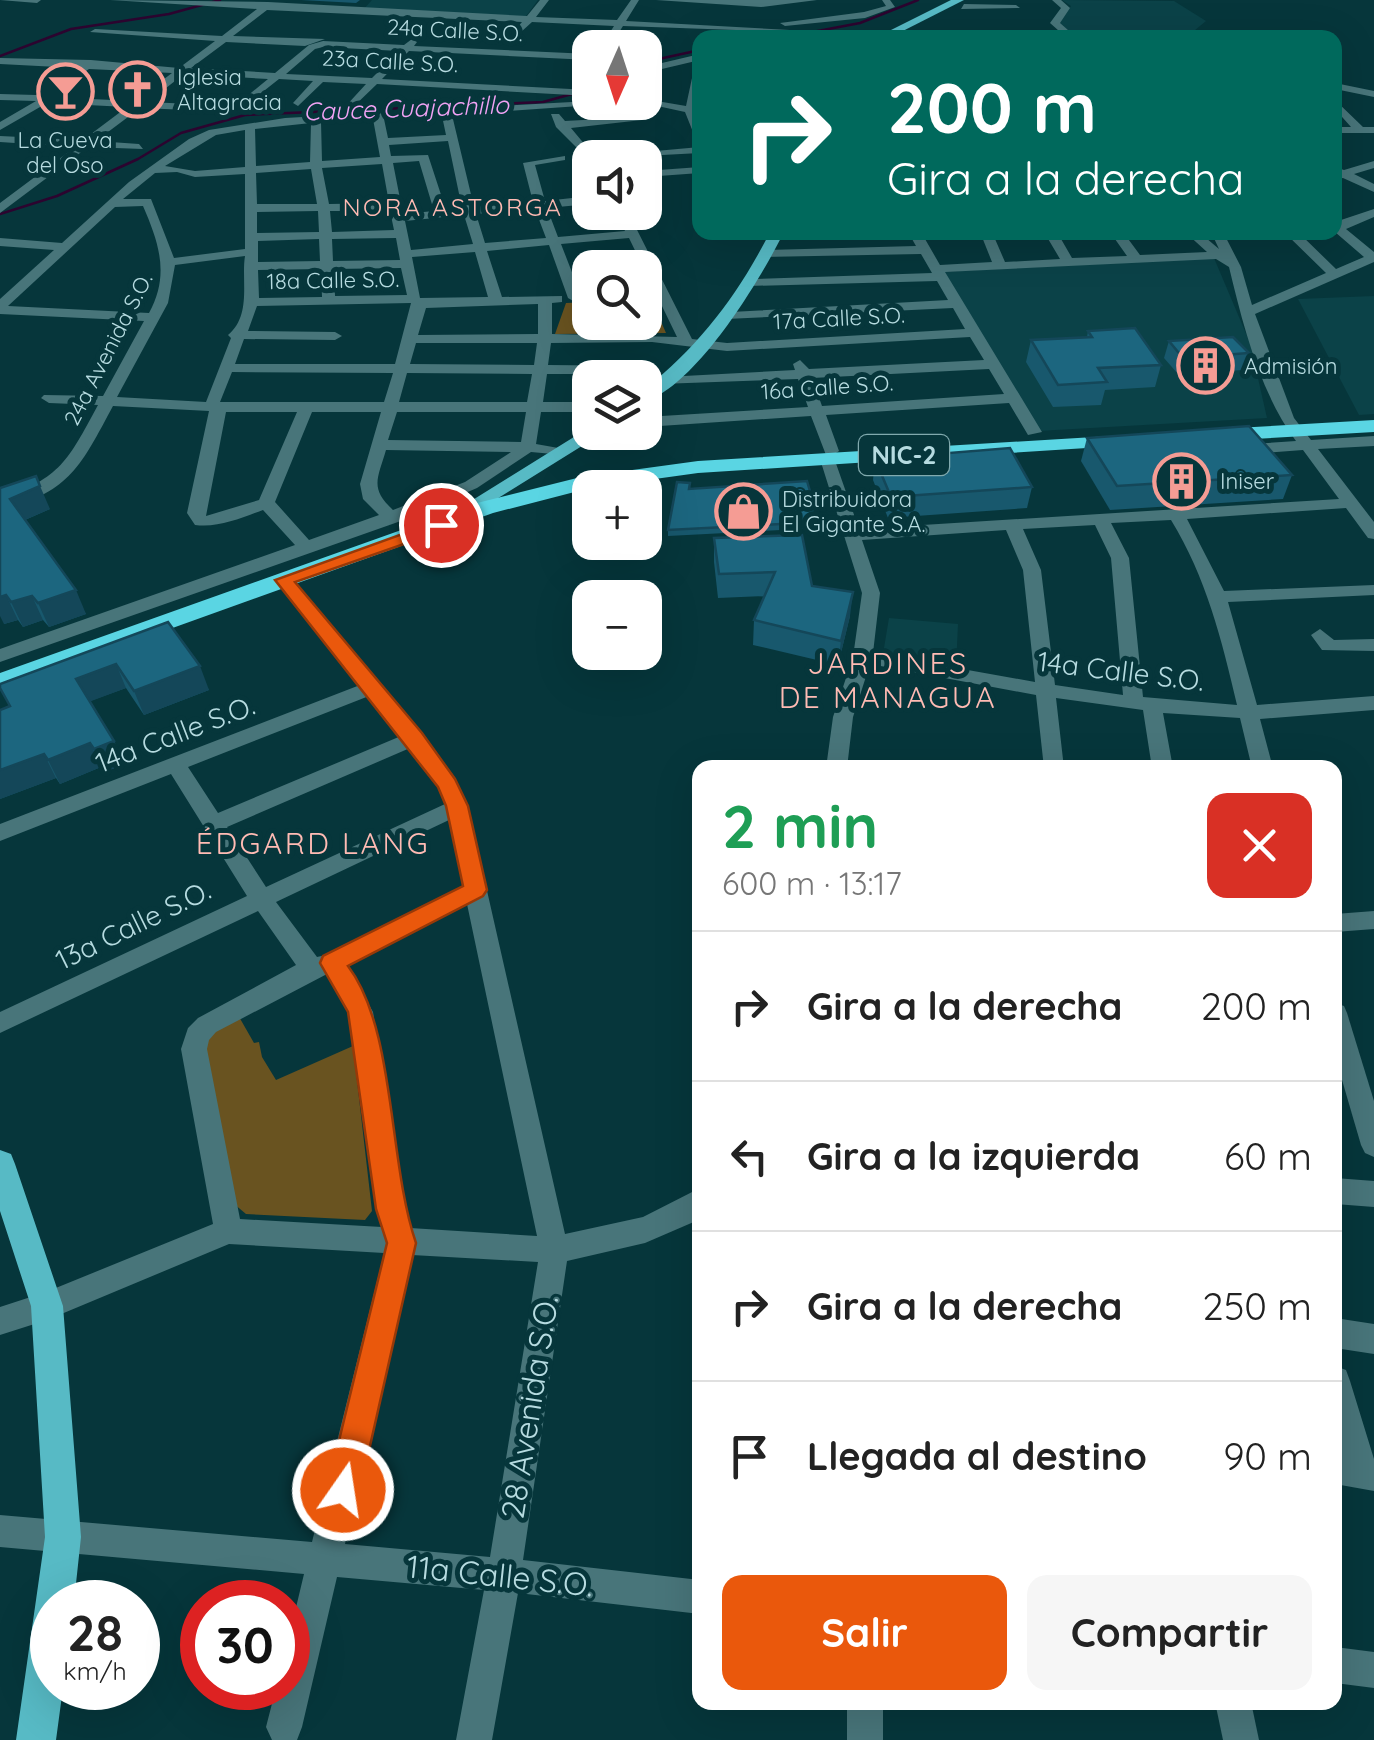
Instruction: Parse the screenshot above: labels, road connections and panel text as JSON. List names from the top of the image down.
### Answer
{
  "streets": {
    "highway": ["NIC-2"],
    "street": [
      "24a Calle S.O.",
      "23a Calle S.O.",
      "18a Calle S.O.",
      "17a Calle S.O.",
      "24a Avenida S.O.",
      "16a Calle S.O.",
      "14a Calle S.O.",
      "13a Calle S.O.",
      "28 Avenida S.O.",
      "11a Calle S.O."
    ]
  },
  "crossings": [
    ["28 Avenida S.O.", "11a Calle S.O."]
  ],
  "districts": ["NORA ASTORGA", "JARDINES DE MANAGUA", "ÉDGARD LANG"],
  "water": ["Cauce Cuajachillo"],
  "places": {
    "church": ["Iglesia Altagracia"],
    "bar": ["La Cueva del Oso"],
    "building": ["Admisión", "Iniser"],
    "shop": ["Distribuidora El Gigante S.A."]
  },
  "north": "bottom",
  "page": {
    "map_buttons": ["+", "−"],
    "turn": ["200 m", "Gira a la derecha"],
    "heading": ["2 min", "600 m · 13:17"],
    "list": [
      {
        "name": "Gira a la derecha",
        "value": "200 m"
      },
      {
        "name": "Gira a la izquierda",
        "value": "60 m"
      },
      {
        "name": "Gira a la derecha",
        "value": "250 m"
      },
      {
        "name": "Llegada al destino",
        "value": "90 m"
      }
    ],
    "buttons": ["Salir", "Compartir"],
    "speed": "28 km/h",
    "limit": "30"
  }
}
